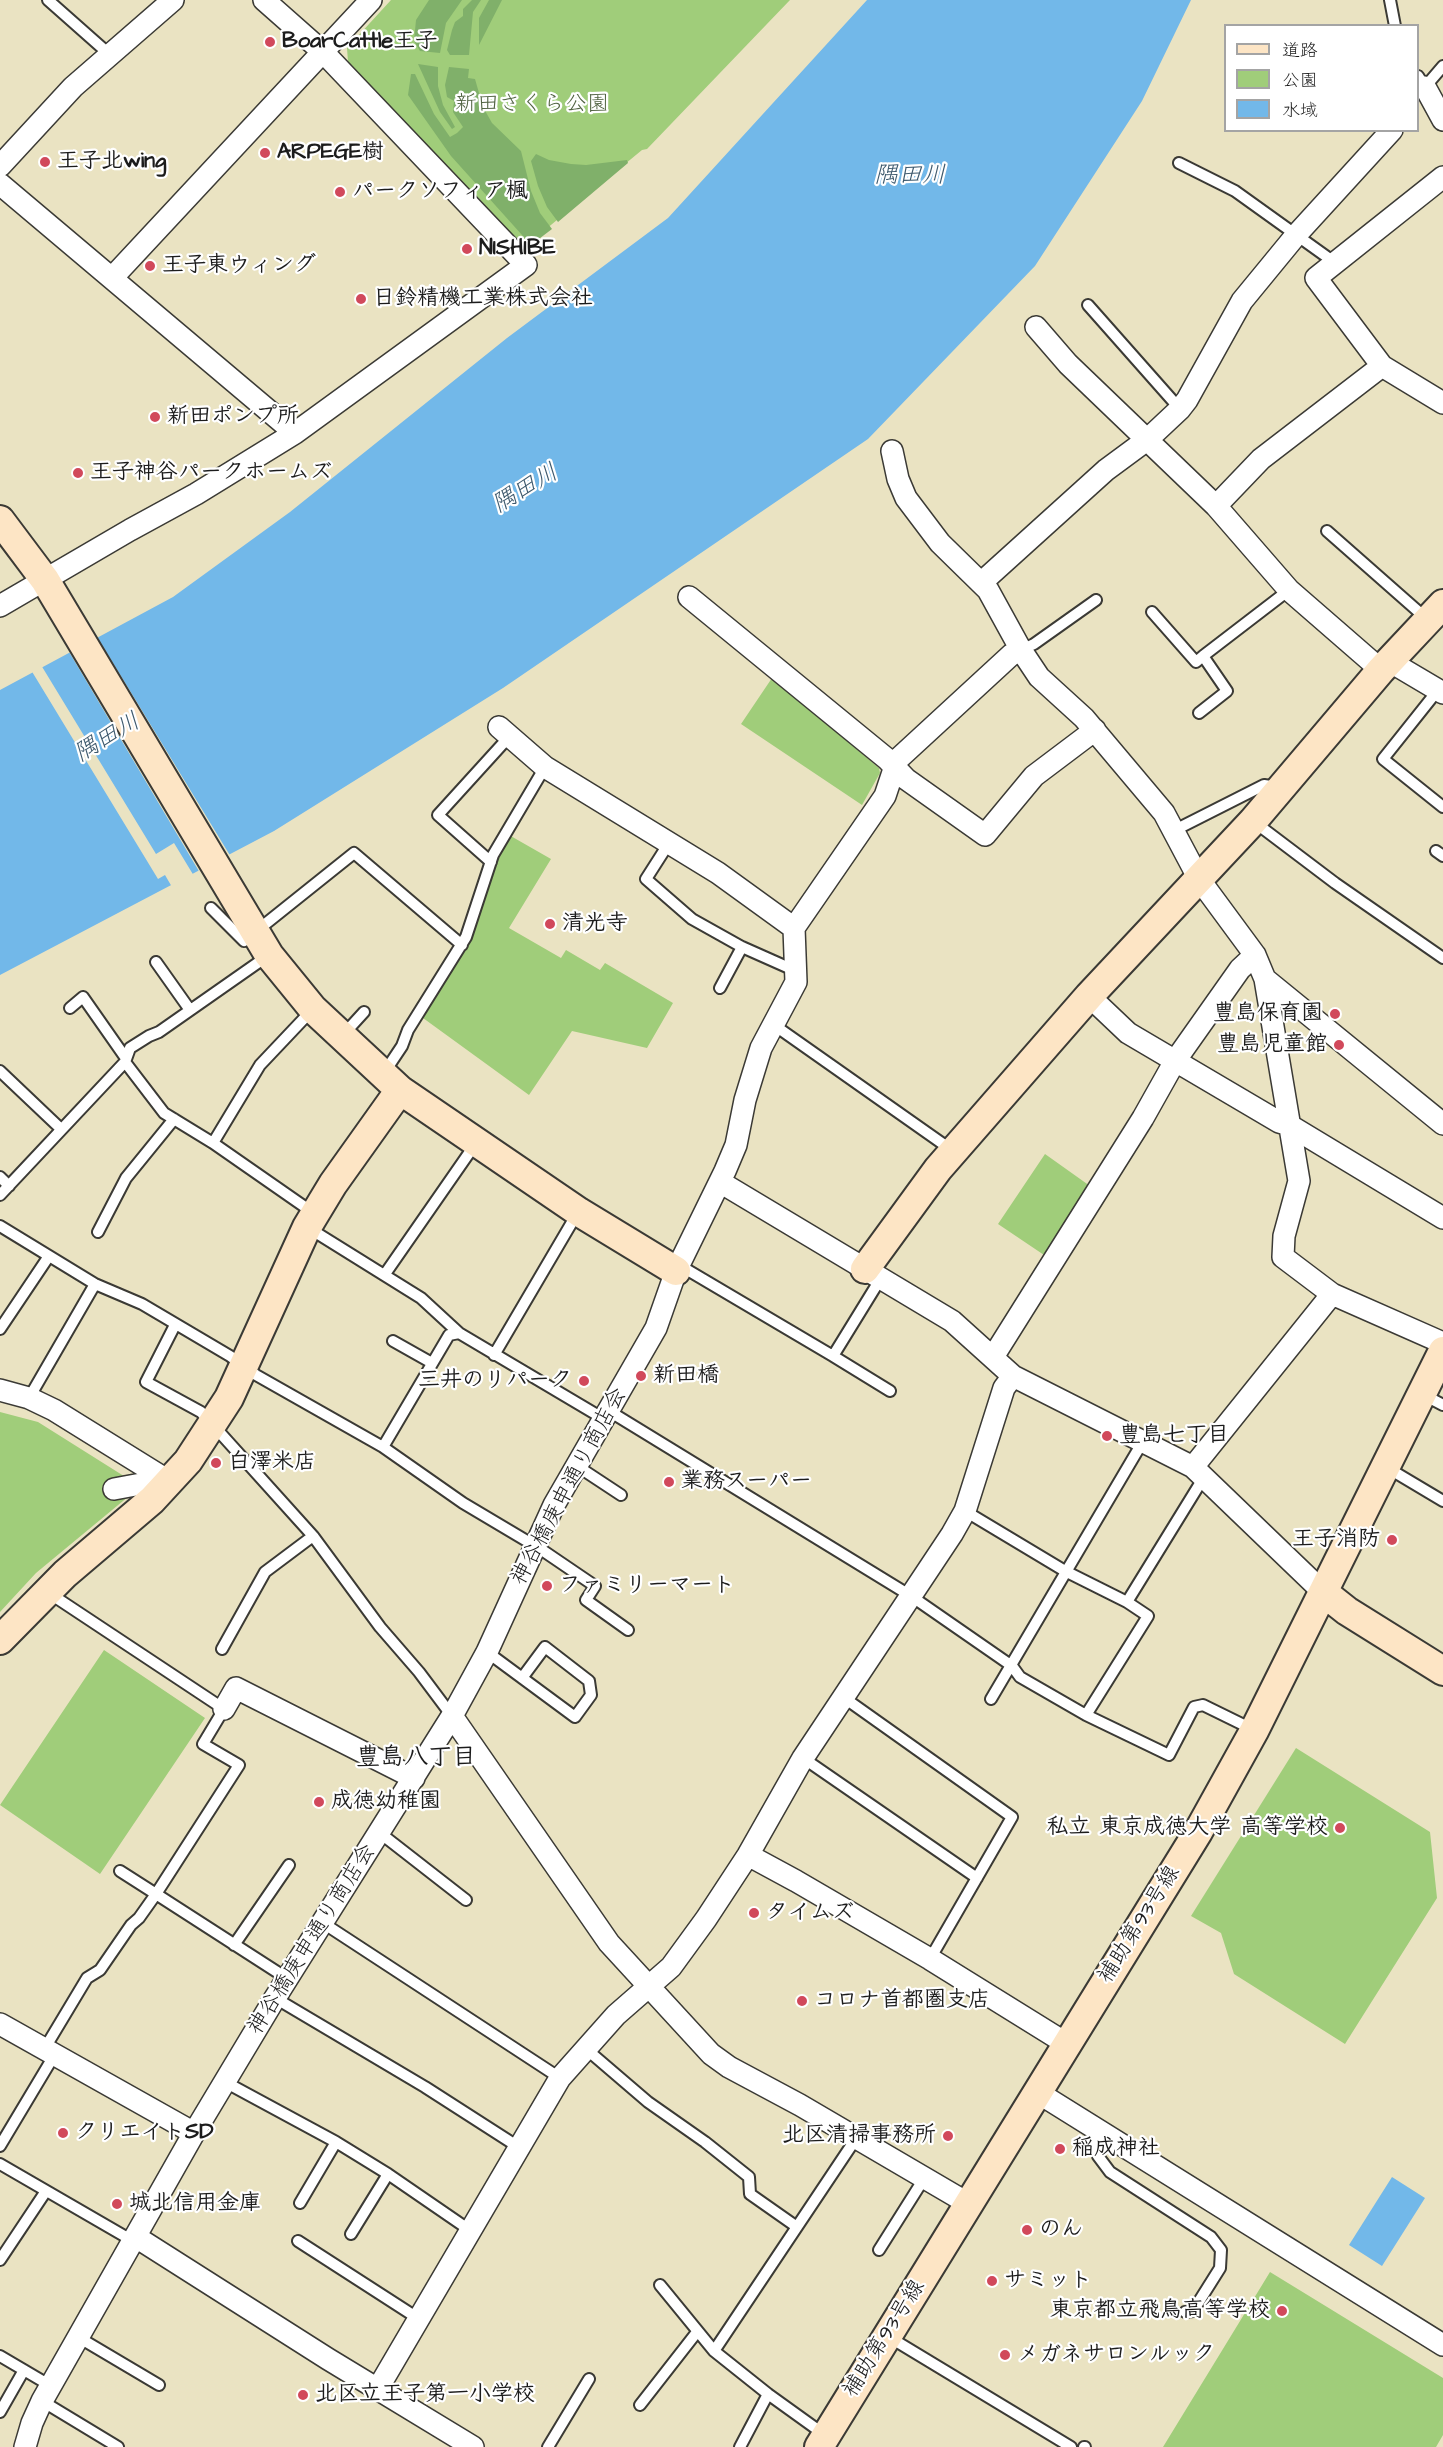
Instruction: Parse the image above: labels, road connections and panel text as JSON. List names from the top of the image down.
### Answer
{
  "streets": {
    "street": ["神谷橋庚申通り商店会", "補助第93号線"]
  },
  "districts": ["豊島八丁目"],
  "water": ["隅田川"],
  "parks": ["新田さくら公園"],
  "places": [
    "BoarCattle王子",
    "ARPEGE樹",
    "王子北wing",
    "パークソフィア楓",
    "NISHIBE",
    "王子東ウィング",
    "日鈴精機工業株式会社",
    "新田ポンプ所",
    "王子神谷パークホームズ",
    "清光寺",
    "豊島保育園",
    "豊島児童館",
    "新田橋",
    "三井のリパーク",
    "豊島七丁目",
    "白澤米店",
    "業務スーパー",
    "王子消防",
    "ファミリーマート",
    "成徳幼稚園",
    "私立 東京成徳大学 高等学校",
    "タイムズ",
    "コロナ首都圏支店",
    "クリエイトSD",
    "北区清掃事務所",
    "稲成神社",
    "城北信用金庫",
    "のん",
    "サミット",
    "東京都立飛鳥高等学校",
    "メガネサロンルック",
    "北区立王子第一小学校"
  ],
  "legend": ["道路", "公園", "水域"]
}
